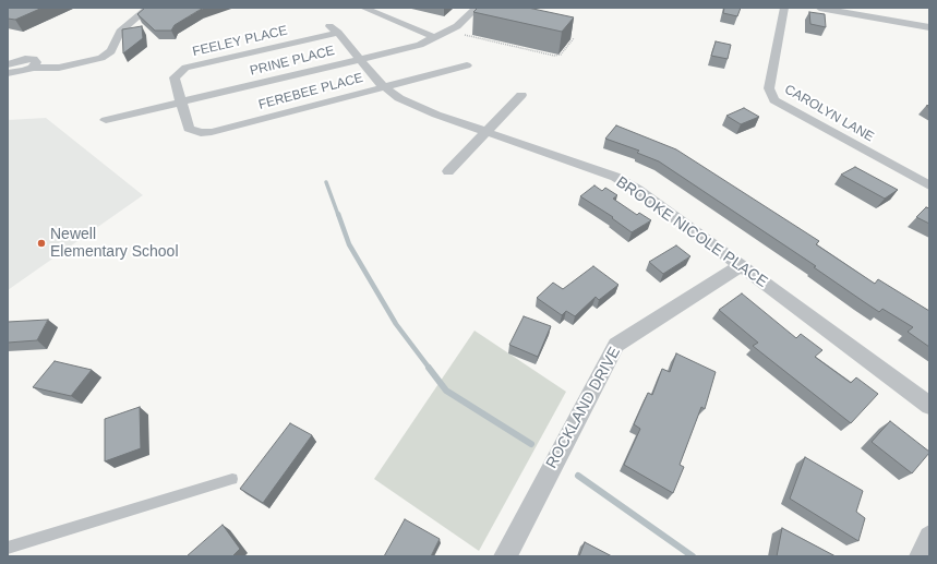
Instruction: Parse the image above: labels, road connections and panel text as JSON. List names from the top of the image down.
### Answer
{
  "streets": {
    "street": [
      "FEELEY PLACE",
      "PRINE PLACE",
      "FEREBEE PLACE",
      "CAROLYN LANE",
      "BROOKE NICOLE PLACE",
      "ROCKLAND DRIVE"
    ]
  },
  "crossings": [
    ["FEELEY PLACE", "PRINE PLACE"],
    ["FEELEY PLACE", "FEREBEE PLACE"],
    ["FEELEY PLACE", "BROOKE NICOLE PLACE"],
    ["PRINE PLACE", "FEREBEE PLACE"],
    ["PRINE PLACE", "BROOKE NICOLE PLACE"],
    ["FEREBEE PLACE", "BROOKE NICOLE PLACE"],
    ["BROOKE NICOLE PLACE", "ROCKLAND DRIVE"]
  ],
  "places": ["Newell Elementary School"]
}
